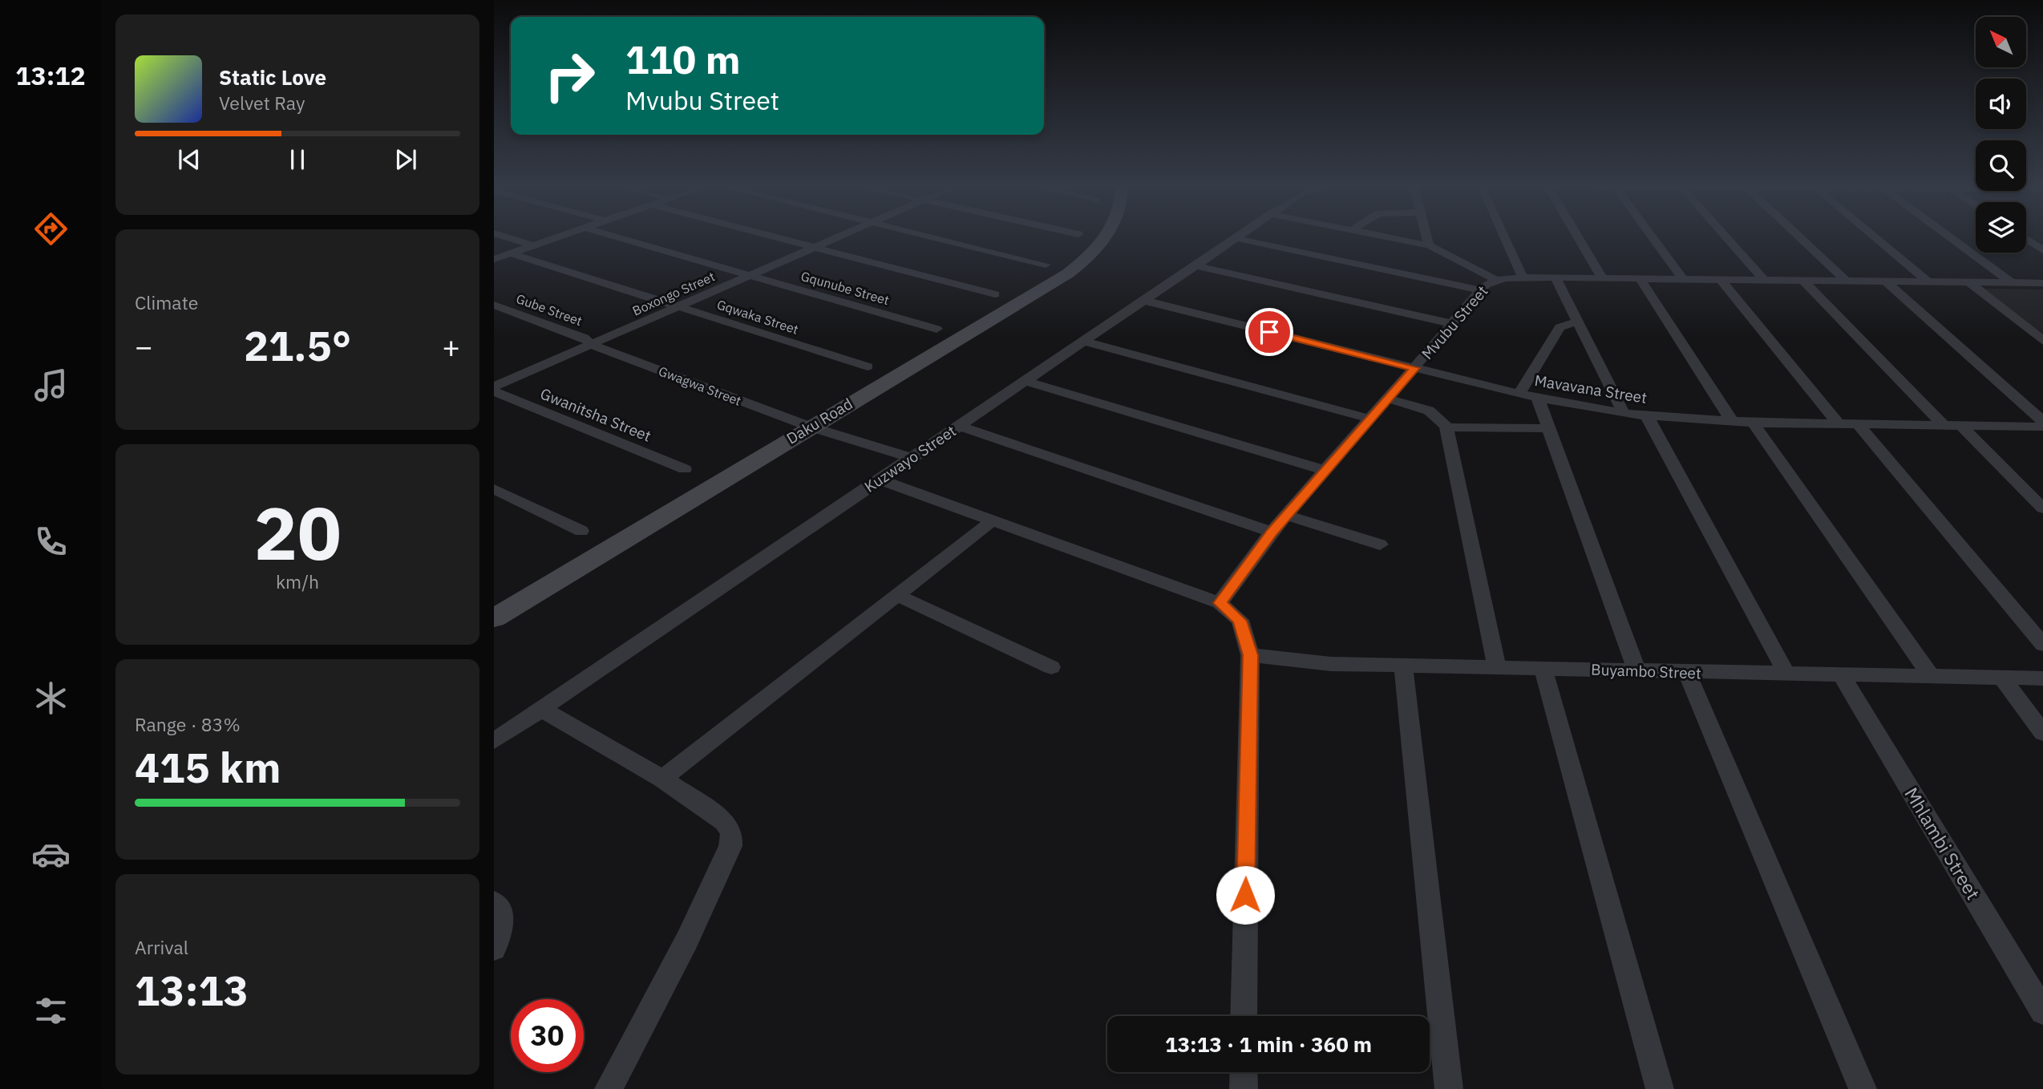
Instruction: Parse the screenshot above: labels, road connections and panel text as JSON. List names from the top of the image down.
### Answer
{
  "streets": {
    "main road": ["Daku Road"],
    "street": [
      "Gqunube Street",
      "Boxongo Street",
      "Gube Street",
      "Gqwaka Street",
      "Mvubu Street",
      "Gwagwa Street",
      "Mavavana Street",
      "Gwanitsha Street",
      "Kuzwayo Street",
      "Buyambo Street",
      "Mhlambi Street"
    ]
  },
  "crossings": [
    ["Gqunube Street", "Boxongo Street"],
    ["Boxongo Street", "Gube Street"],
    ["Boxongo Street", "Gqwaka Street"],
    ["Boxongo Street", "Gwagwa Street"],
    ["Gube Street", "Gwagwa Street"],
    ["Mvubu Street", "Mavavana Street"],
    ["Gwagwa Street", "Daku Road"],
    ["Gwagwa Street", "Kuzwayo Street"],
    ["Mavavana Street", "Kuzwayo Street"],
    ["Buyambo Street", "Mhlambi Street"]
  ],
  "north": "top left",
  "page": {
    "tabs": "13:12",
    "turn": ["110 m", "Mvubu Street"],
    "song": ["Static Love", "Velvet Ray"],
    "tile": [
      "Climate",
      ["20", "km/h"],
      ["Range · 83%", "415 km"],
      ["Arrival", "13:13"]
    ],
    "heat": ["−", "21.5°", "+"],
    "limit": "30",
    "trip": "13:13 · 1 min · 360 m"
  }
}
